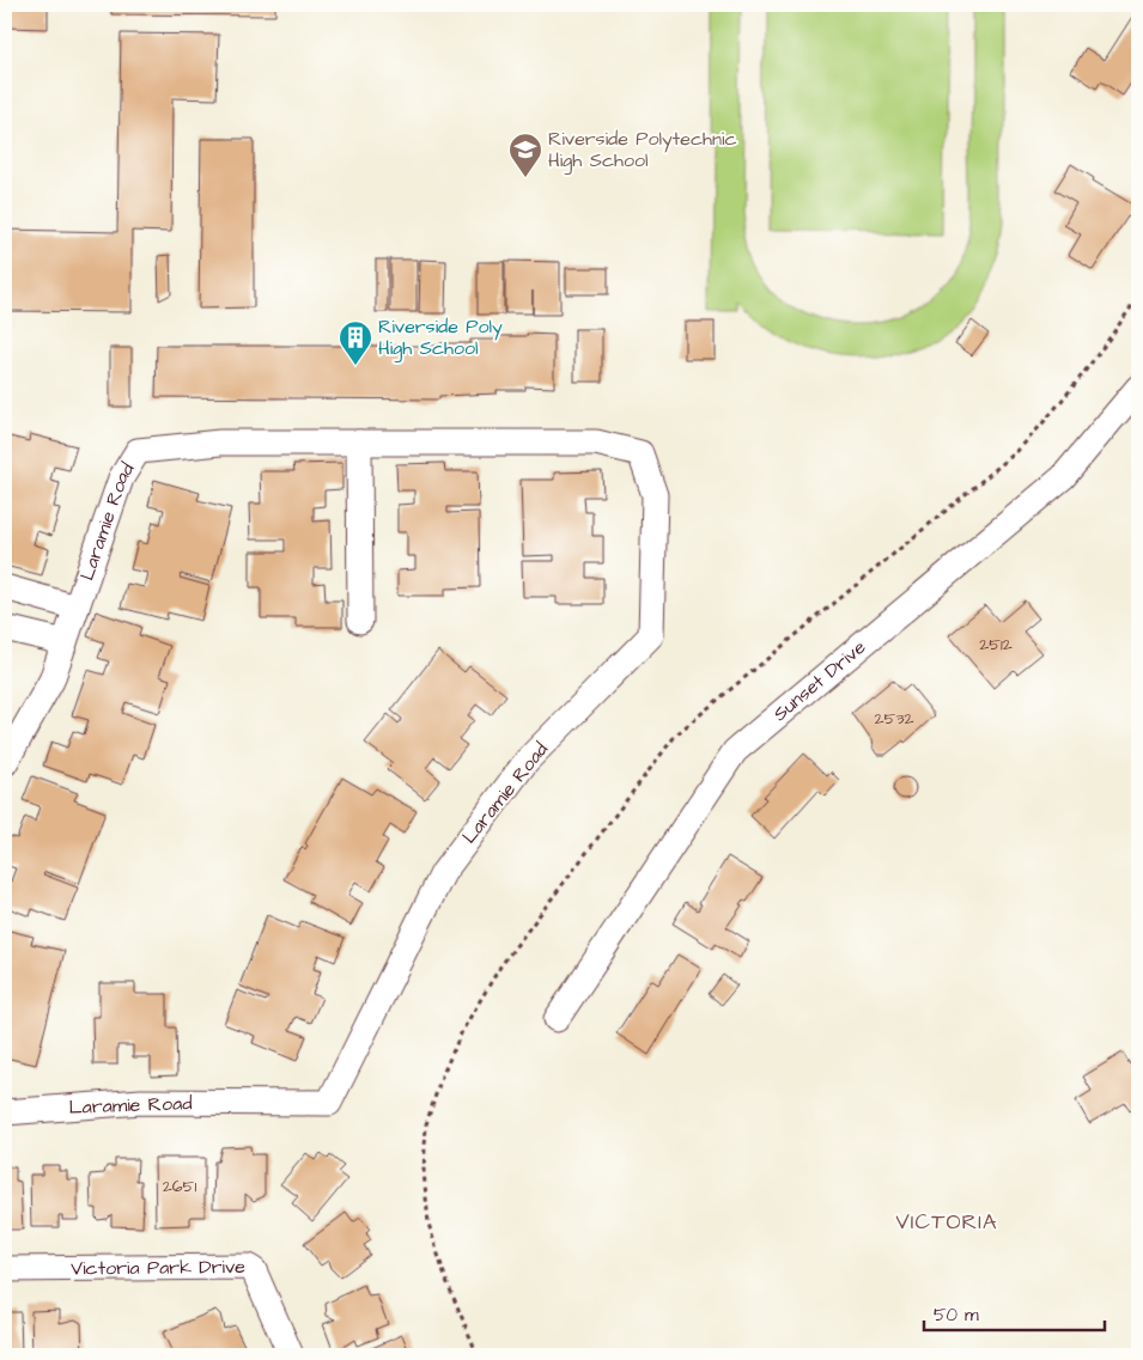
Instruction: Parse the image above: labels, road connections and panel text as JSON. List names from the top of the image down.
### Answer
{
  "streets": {
    "street": ["Laramie Road", "Sunset Drive", "Victoria Park Drive"]
  },
  "districts": ["VICTORIA"],
  "places": {
    "school or university": ["Riverside Polytechnic High School"],
    "building": ["Riverside Poly High School"]
  },
  "house_numbers": ["2512", "2532", "2651"],
  "scale_bar": "50 m"
}
